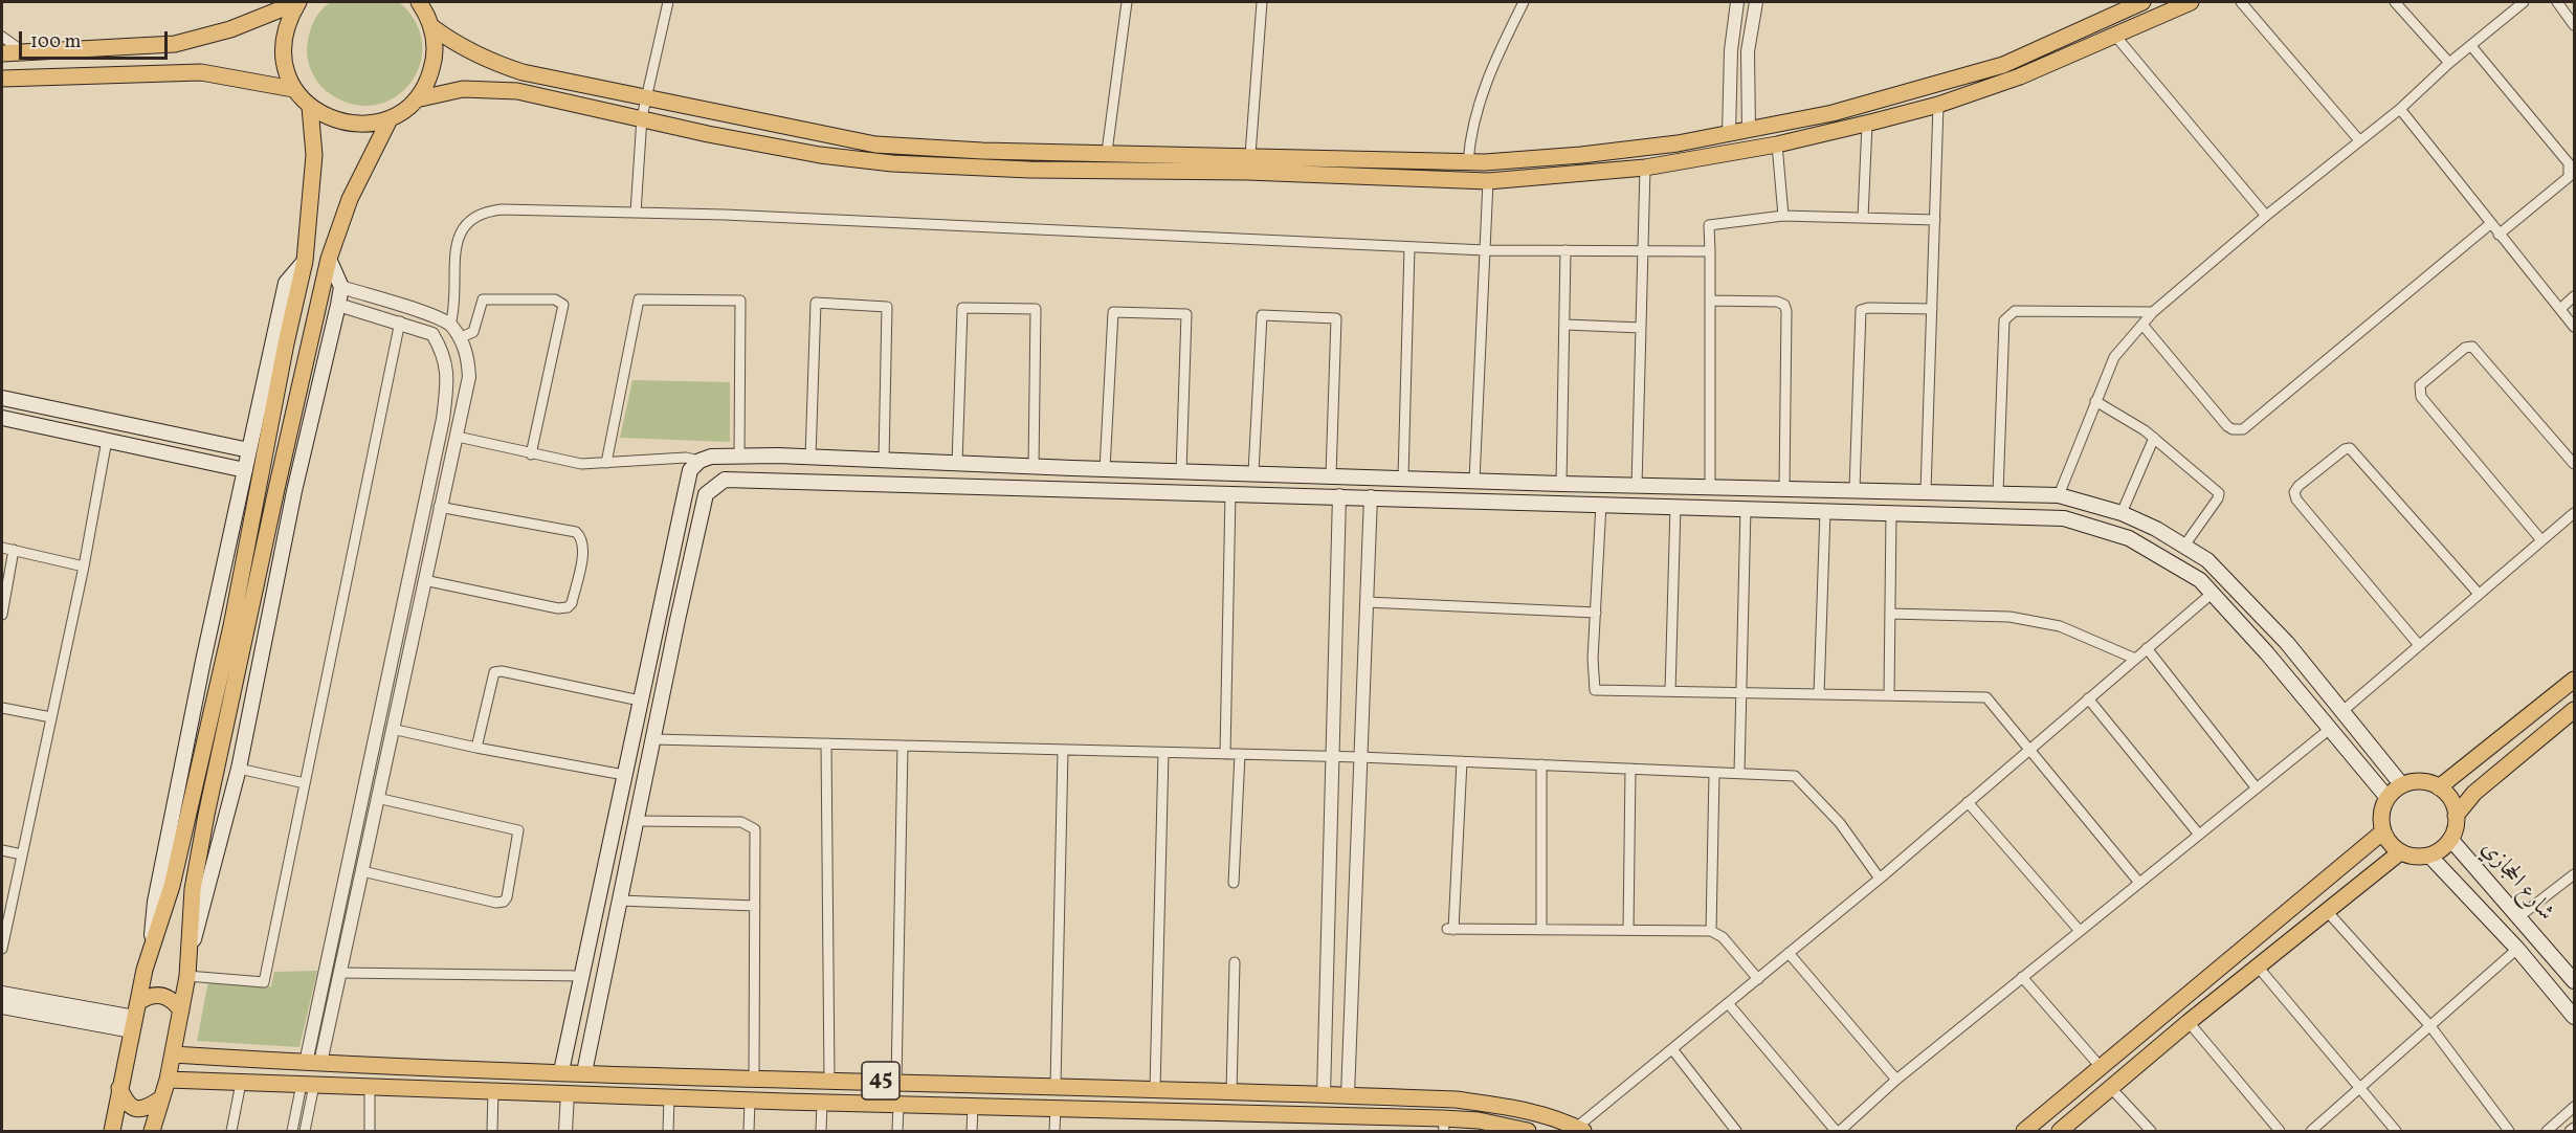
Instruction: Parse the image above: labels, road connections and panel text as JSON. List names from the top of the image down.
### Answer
{
  "streets": {
    "main road": ["شارع الحجازي", "45"]
  },
  "scale_bar": "100 m"
}
